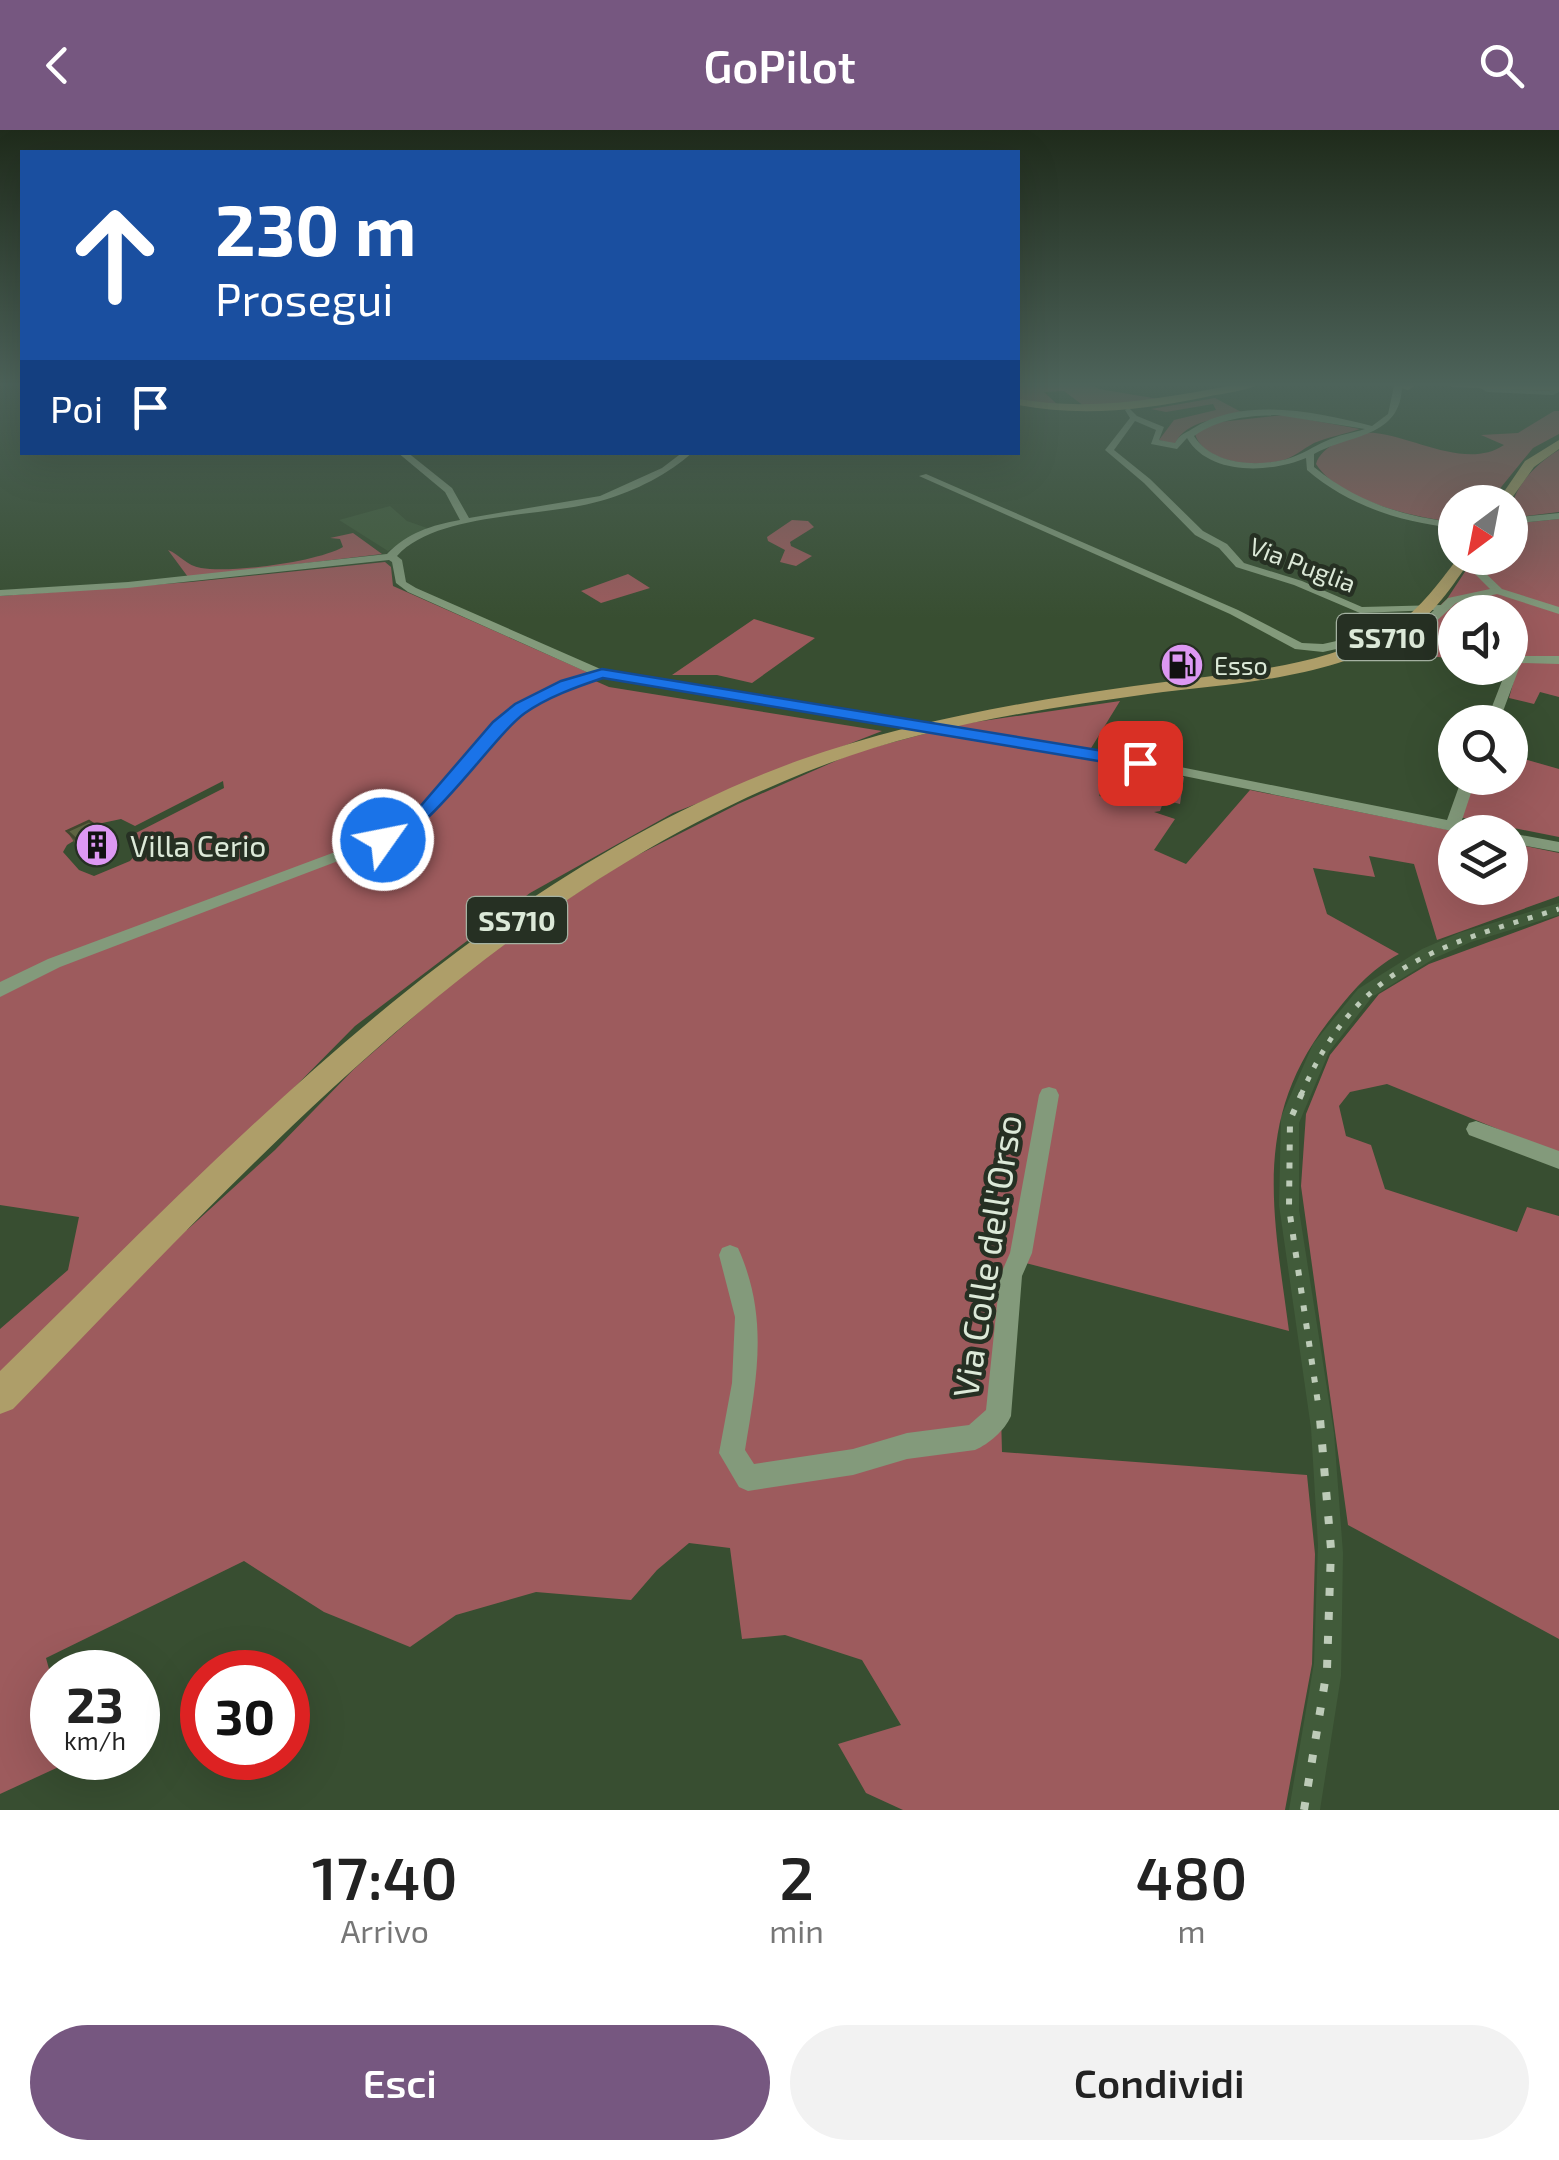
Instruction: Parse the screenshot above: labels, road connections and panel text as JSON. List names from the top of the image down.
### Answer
{
  "streets": {
    "main road": ["SS710"],
    "street": ["Via Puglia", "Via Colle dell'Orso"]
  },
  "places": {
    "fuel station": ["Esso"],
    "building": ["Villa Cerio"]
  },
  "north": "bottom left",
  "page": {
    "header": "GoPilot",
    "turn": ["230 m", "Prosegui"],
    "then": "Poi",
    "speed": "23 km/h",
    "limit": "30",
    "eta": [
      "17:40",
      "Arrivo",
      "2",
      "min",
      "480",
      "m"
    ],
    "buttons": ["Esci", "Condividi"]
  }
}
